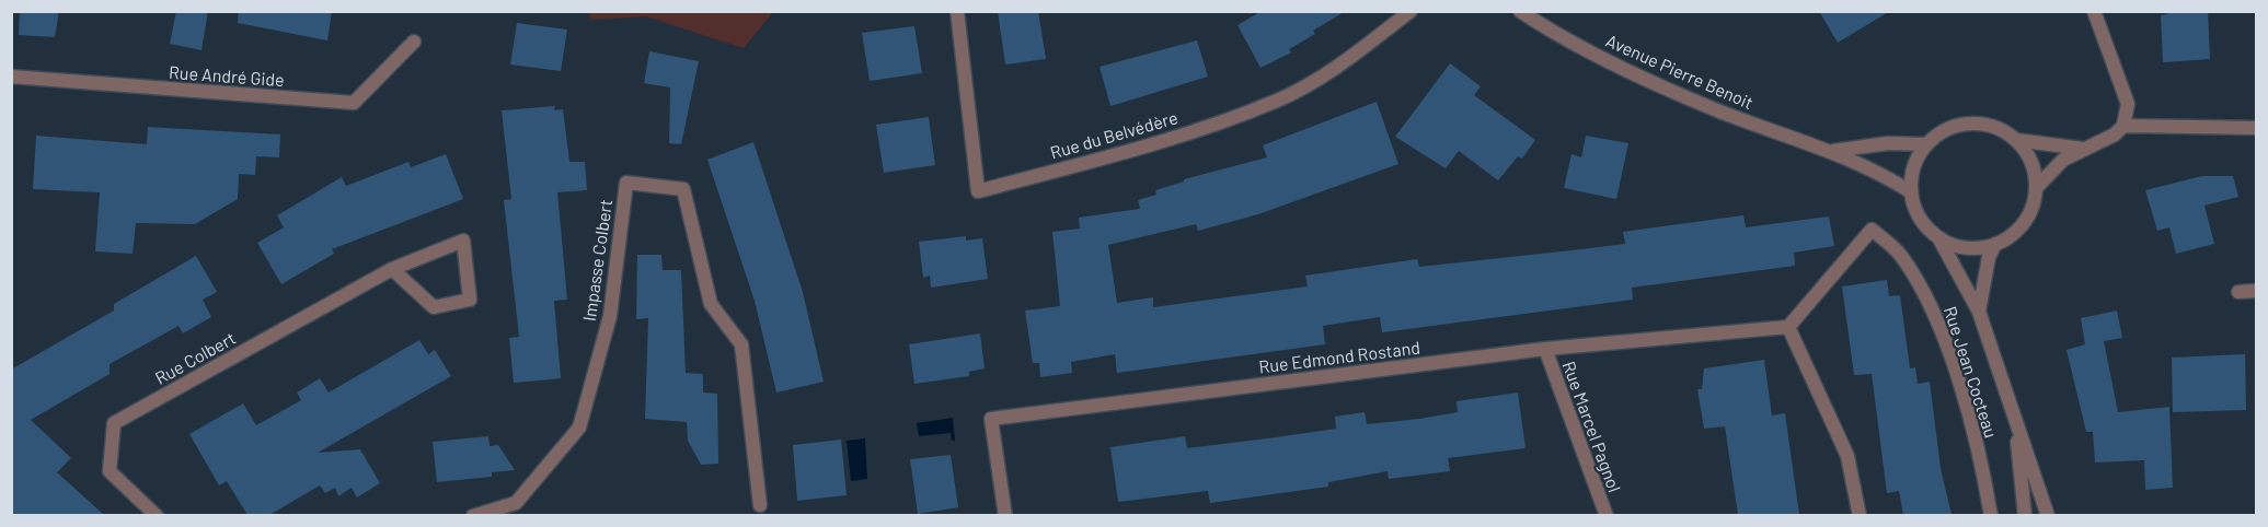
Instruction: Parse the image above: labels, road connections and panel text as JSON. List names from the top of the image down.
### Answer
{
  "streets": {
    "street": [
      "Avenue Pierre Benoit",
      "Rue André Gide",
      "Rue du Belvédère",
      "Impasse Colbert",
      "Rue Edmond Rostand",
      "Rue Colbert",
      "Rue Jean Cocteau",
      "Rue Marcel Pagnol"
    ]
  },
  "crossings": [
    ["Rue Edmond Rostand", "Rue Jean Cocteau"],
    ["Rue Edmond Rostand", "Rue Marcel Pagnol"]
  ]
}
